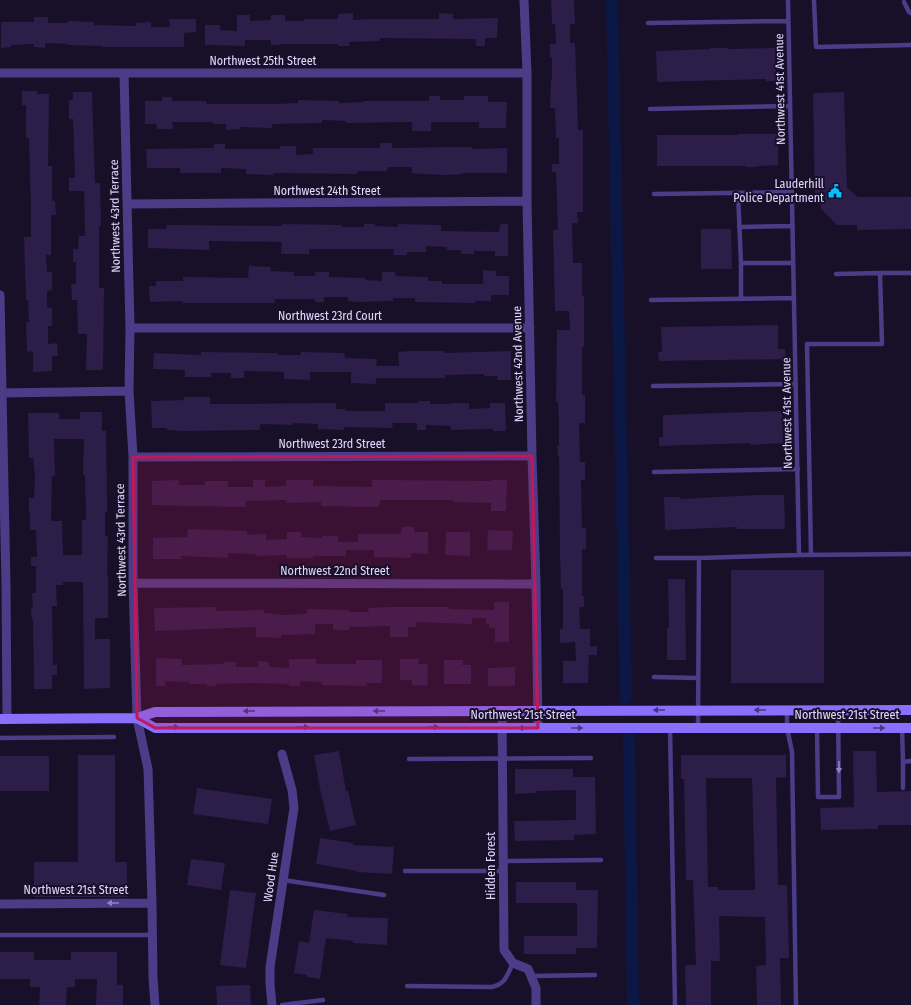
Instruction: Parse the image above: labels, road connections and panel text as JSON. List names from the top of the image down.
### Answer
{
  "streets": {
    "street": [
      "Northwest 25th Street",
      "Northwest 24th Street",
      "Northwest 43rd Terrace",
      "Northwest 23rd Court",
      "Northwest 42nd Avenue",
      "Northwest 23rd Street",
      "Northwest 22nd Street",
      "Northwest 21st Street",
      "Hidden Forest",
      "Wood Hue"
    ],
    "lane": ["Northwest 41st Avenue"]
  },
  "crossings": [
    ["Northwest 25th Street", "Northwest 43rd Terrace"],
    ["Northwest 25th Street", "Northwest 42nd Avenue"],
    ["Northwest 24th Street", "Northwest 43rd Terrace"],
    ["Northwest 24th Street", "Northwest 42nd Avenue"],
    ["Northwest 43rd Terrace", "Northwest 23rd Court"],
    ["Northwest 43rd Terrace", "Northwest 23rd Street"],
    ["Northwest 43rd Terrace", "Northwest 22nd Street"],
    ["Northwest 43rd Terrace", "Northwest 21st Street"],
    ["Northwest 23rd Court", "Northwest 42nd Avenue"],
    ["Northwest 42nd Avenue", "Northwest 23rd Street"],
    ["Northwest 42nd Avenue", "Northwest 22nd Street"],
    ["Northwest 42nd Avenue", "Northwest 21st Street"],
    ["Northwest 21st Street", "Hidden Forest"]
  ],
  "places": {
    "public building": ["Lauderhill Police Department"]
  }
}
